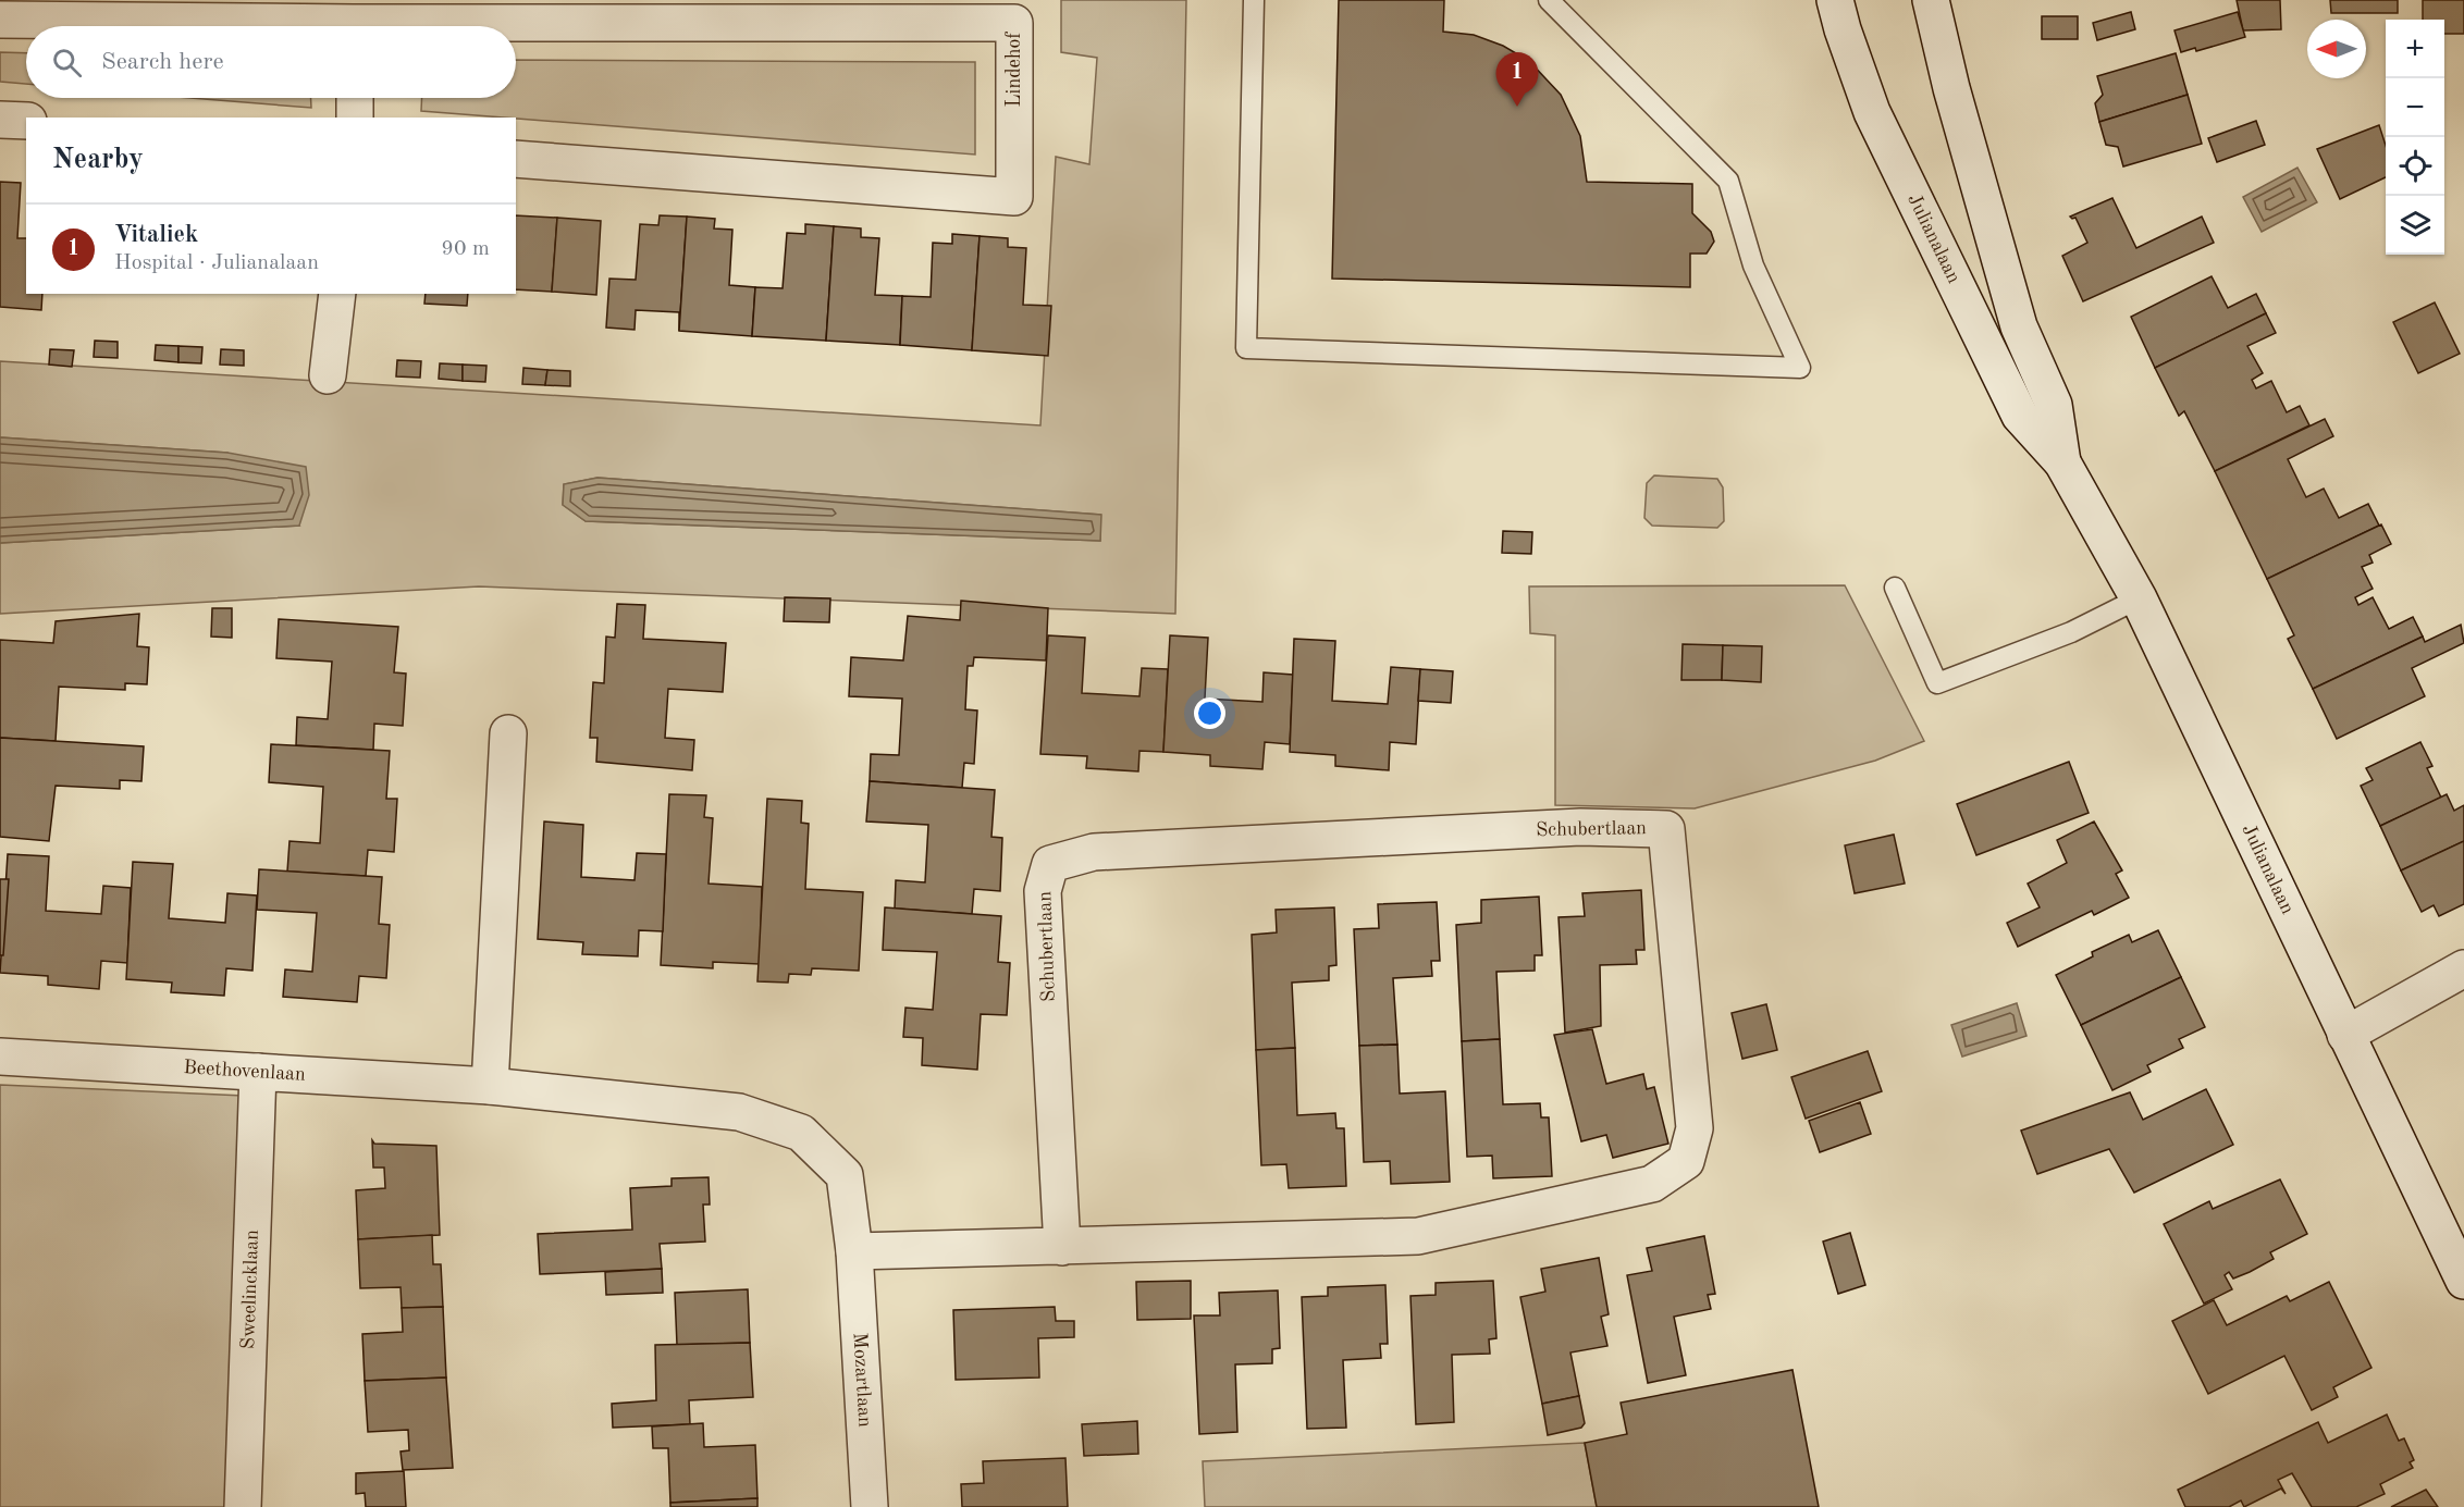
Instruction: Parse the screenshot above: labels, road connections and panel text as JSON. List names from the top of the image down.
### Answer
{
  "streets": {
    "street": [
      "Lindehof",
      "Julianalaan",
      "Schubertlaan",
      "Beethovenlaan",
      "Sweelincklaan",
      "Mozartlaan"
    ]
  },
  "crossings": [
    ["Schubertlaan", "Beethovenlaan"],
    ["Schubertlaan", "Mozartlaan"],
    ["Beethovenlaan", "Sweelincklaan"],
    ["Beethovenlaan", "Mozartlaan"]
  ],
  "north": "left",
  "page": {
    "map_buttons": ["+", "−"],
    "search": "Search here",
    "pins": "1",
    "heading": "Nearby",
    "list": [
      {
        "mark": "1",
        "name": "Vitaliek",
        "note": "Hospital · Julianalaan",
        "value": "90 m"
      }
    ]
  }
}
